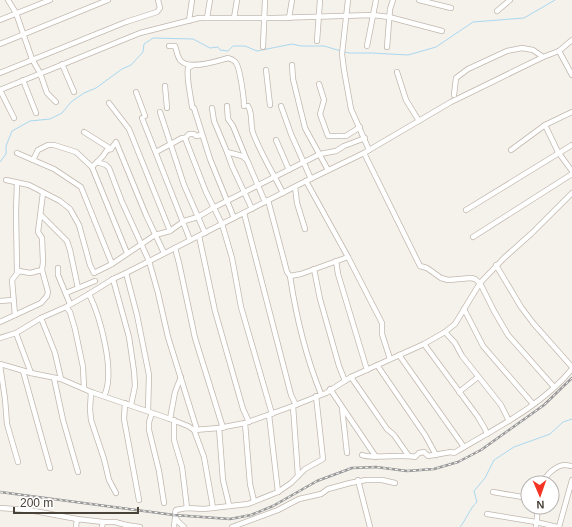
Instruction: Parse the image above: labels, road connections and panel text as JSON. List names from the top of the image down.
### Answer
{
  "scale_bar": "200 m",
  "north": "bottom"
}
